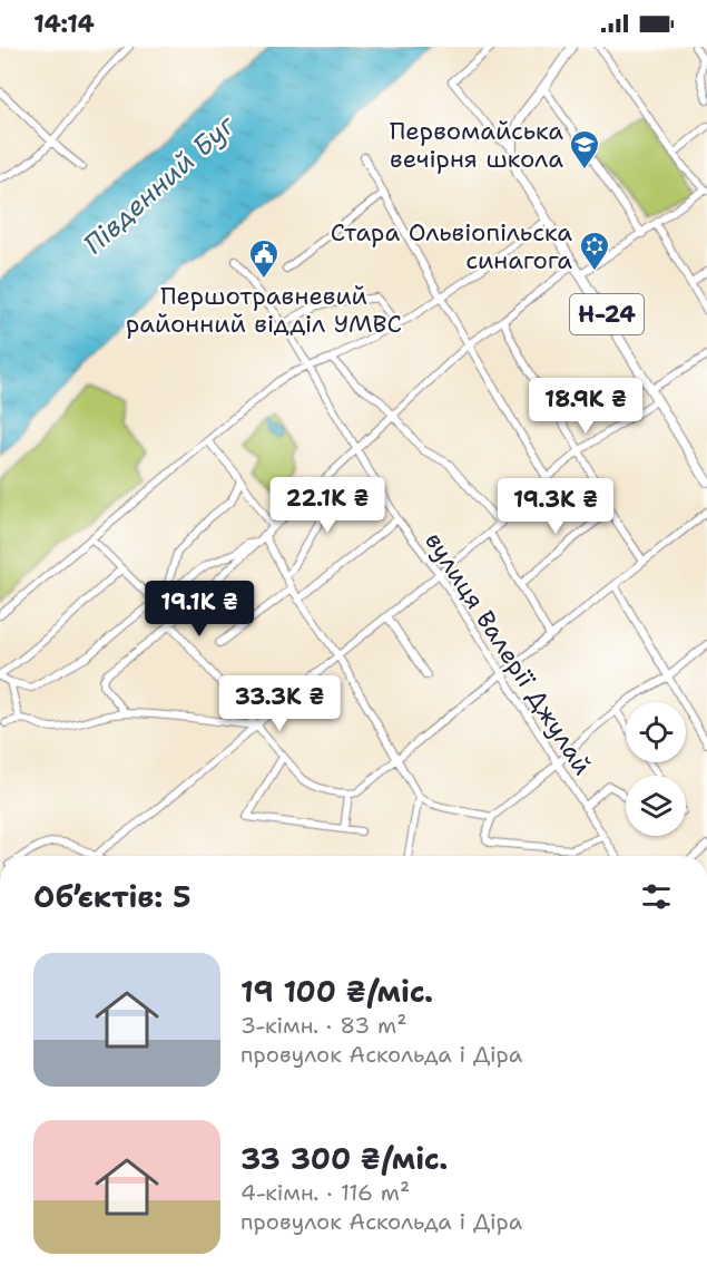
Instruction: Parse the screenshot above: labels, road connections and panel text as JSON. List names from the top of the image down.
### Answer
{
  "streets": {
    "main road": ["Н-24"],
    "street": ["вулиця Валерії Джулай"]
  },
  "water": ["Південний Буг"],
  "places": {
    "school or university": ["Первомайська вечірня школа"],
    "synagogue": ["Стара Ольвіопільска синагога"],
    "public building": ["Першотравневий районний відділ УМВС"]
  },
  "page": {
    "status": "14:14",
    "price": [
      "18.9K ₴",
      "22.1K ₴",
      "19.3K ₴",
      "19.1K ₴",
      "33.3K ₴"
    ],
    "heading": "Об’єктів: 5",
    "list": [
      {
        "name": "19 100 ₴/міс.",
        "note": "3-кімн. · 83 m² · провулок Аскольда і Діра"
      },
      {
        "name": "33 300 ₴/міс.",
        "note": "4-кімн. · 116 m² · провулок Аскольда і Діра"
      }
    ]
  }
}
